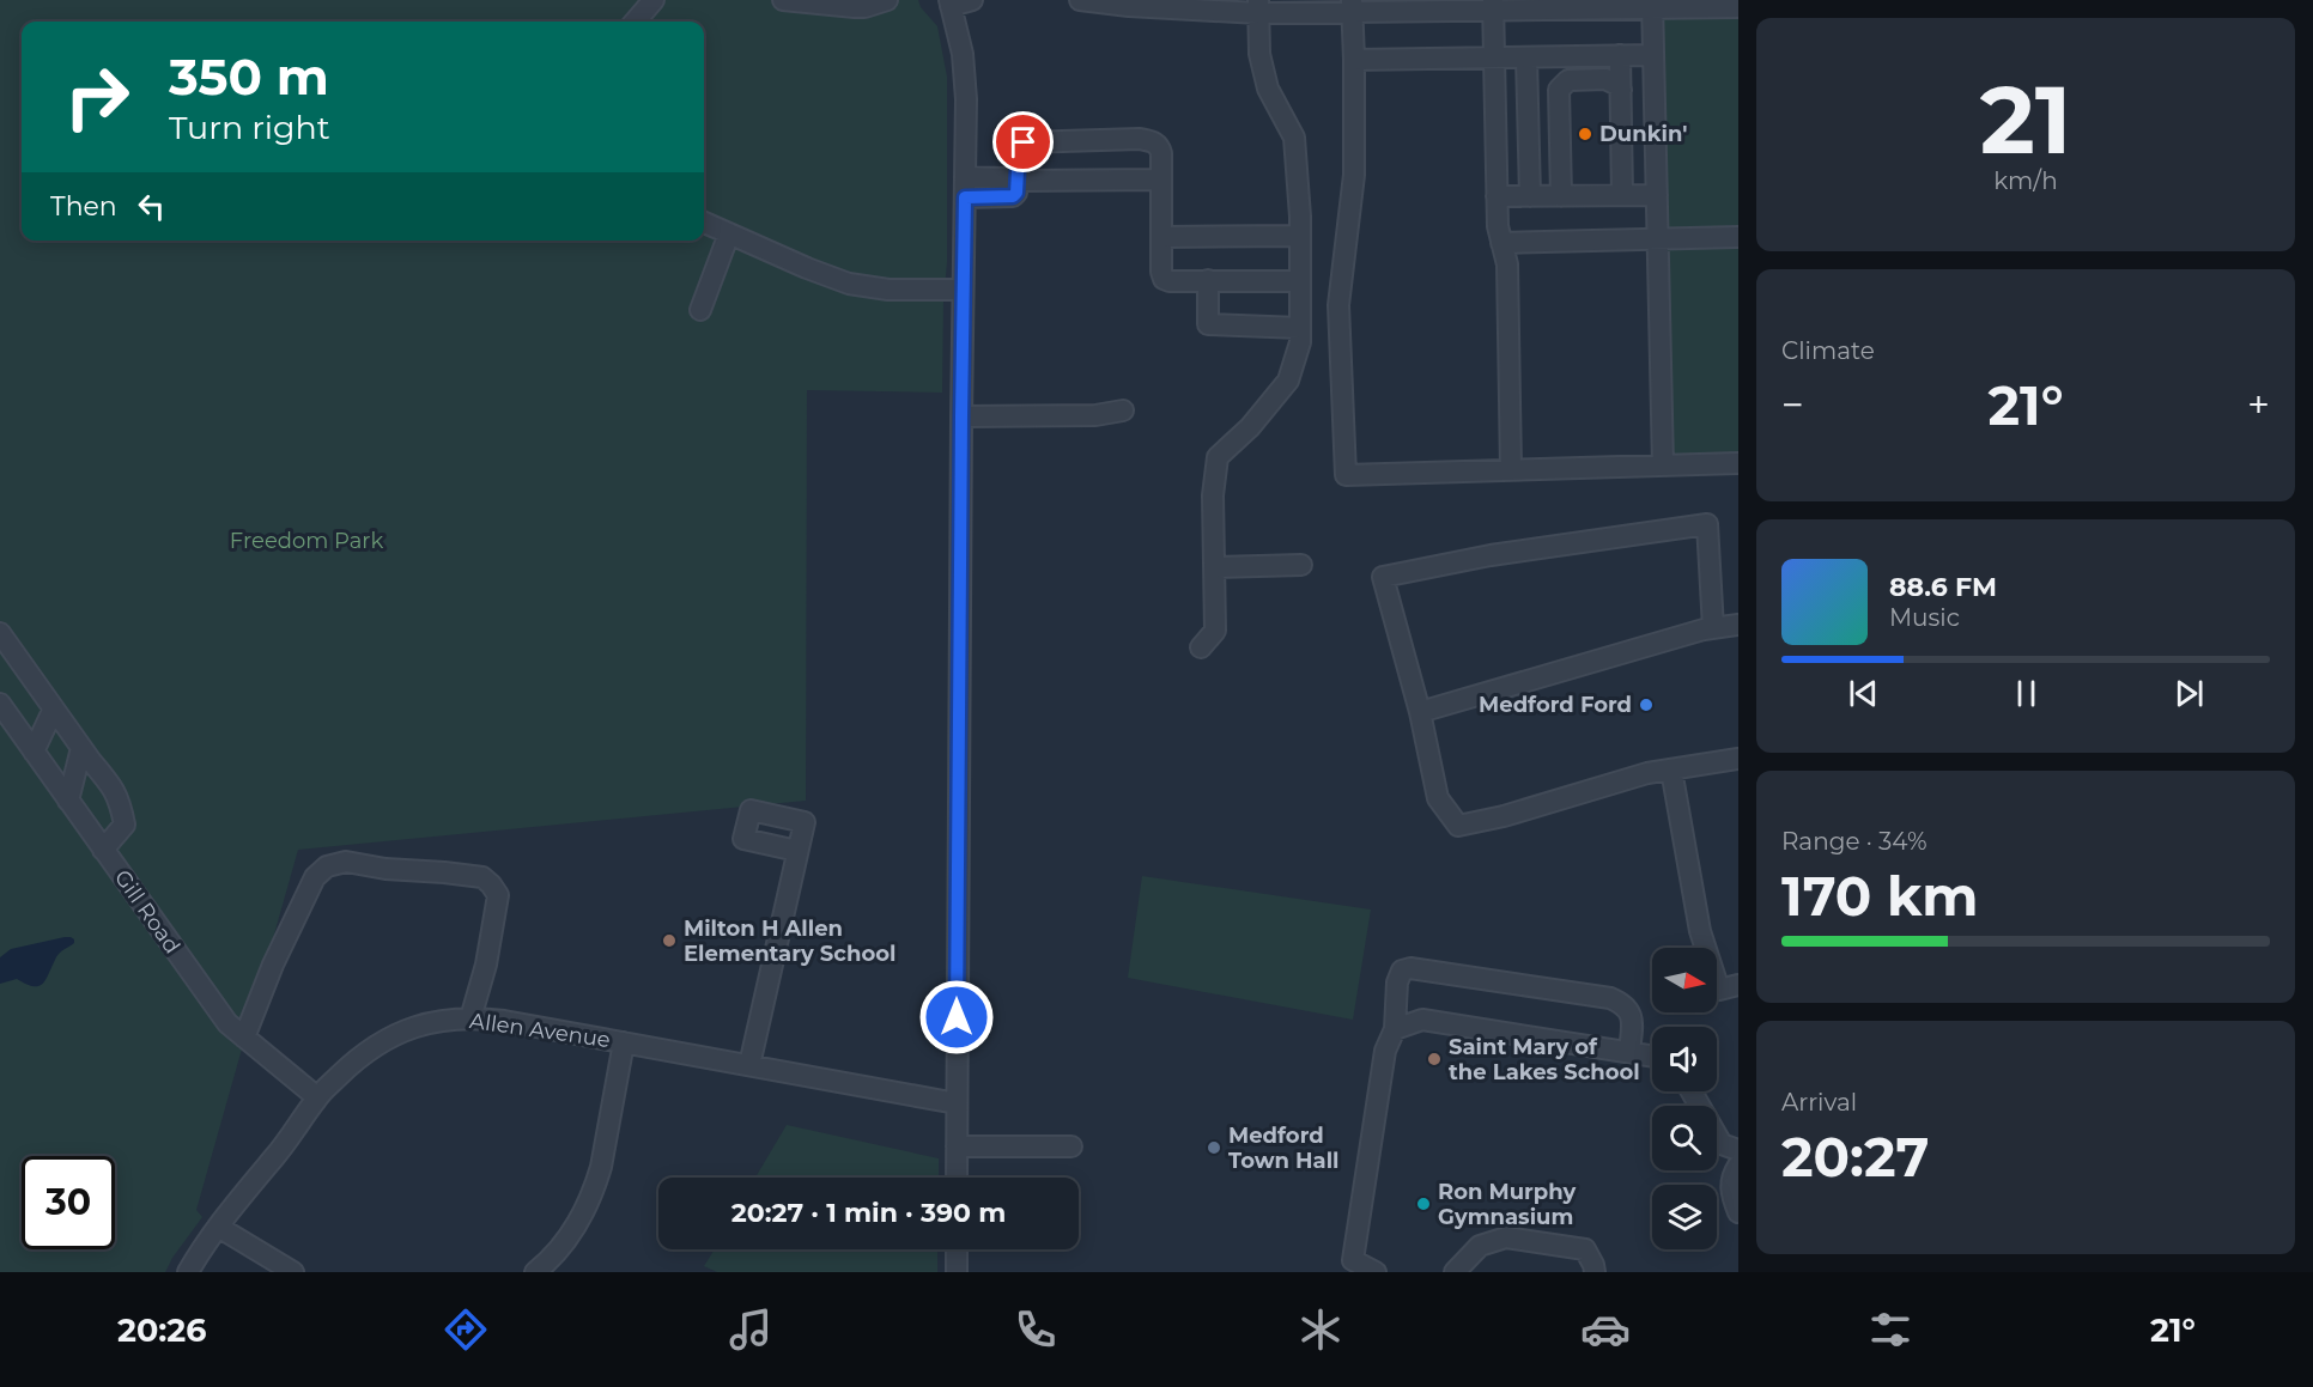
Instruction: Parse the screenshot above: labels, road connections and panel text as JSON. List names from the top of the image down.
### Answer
{
  "streets": {
    "street": ["Gill Road", "Allen Avenue"]
  },
  "crossings": [
    ["Gill Road", "Allen Avenue"]
  ],
  "parks": ["Freedom Park"],
  "places": [
    "Dunkin'",
    "Medford Ford",
    "Milton H Allen Elementary School",
    "Saint Mary of the Lakes School",
    "Medford Town Hall",
    "Ron Murphy Gymnasium"
  ],
  "north": "right",
  "page": {
    "tile": [
      ["21", "km/h"],
      "Climate",
      ["Range · 34%", "170 km"],
      ["Arrival", "20:27"]
    ],
    "turn": ["350 m", "Turn right"],
    "then": "Then",
    "heat": ["−", "21°", "+"],
    "song": ["88.6 FM", "Music"],
    "limit": "30",
    "trip": "20:27 · 1 min · 390 m",
    "tabs": ["20:26", "21°"]
  }
}
